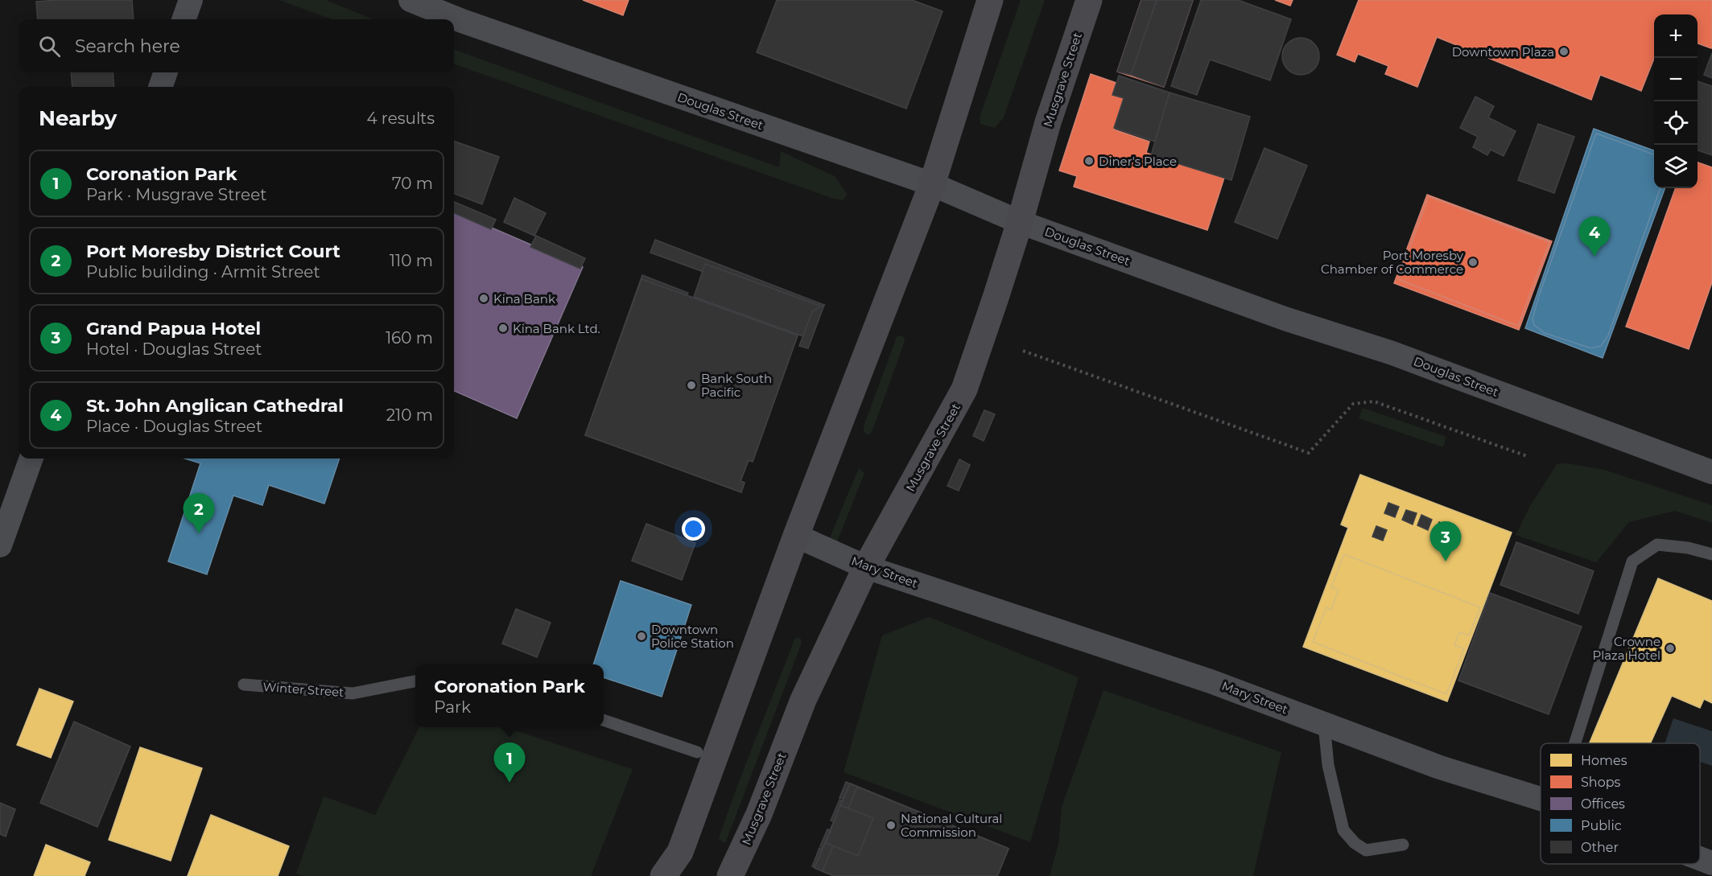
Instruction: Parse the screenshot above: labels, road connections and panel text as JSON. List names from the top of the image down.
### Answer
{
  "streets": {
    "street": ["Musgrave Street", "Douglas Street", "Mary Street"],
    "lane": ["Winter Street"]
  },
  "crossings": [
    ["Musgrave Street", "Douglas Street"],
    ["Musgrave Street", "Mary Street"]
  ],
  "places": [
    "Downtown Plaza",
    "Diner's Place",
    "Port Moresby Chamber of Commerce",
    "Kina Bank",
    "Kina Bank Ltd.",
    "Bank South Pacific",
    "Downtown Police Station",
    "Crowne Plaza Hotel",
    "National Cultural Commission"
  ],
  "legend": [
    "Homes",
    "Shops",
    "Offices",
    "Public",
    "Other"
  ],
  "page": {
    "map_buttons": ["+", "−"],
    "search": "Search here",
    "heading": ["Nearby", "4 results"],
    "list": [
      {
        "mark": "1",
        "name": "Coronation Park",
        "note": "Park · Musgrave Street",
        "value": "70 m"
      },
      {
        "mark": "2",
        "name": "Port Moresby District Court",
        "note": "Public building · Armit Street",
        "value": "110 m"
      },
      {
        "mark": "3",
        "name": "Grand Papua Hotel",
        "note": "Hotel · Douglas Street",
        "value": "160 m"
      },
      {
        "mark": "4",
        "name": "St. John Anglican Cathedral",
        "note": "Place · Douglas Street",
        "value": "210 m"
      }
    ],
    "pins": [
      "4",
      "2",
      "3",
      "1"
    ],
    "popup": ["Coronation Park", "Park"]
  }
}
